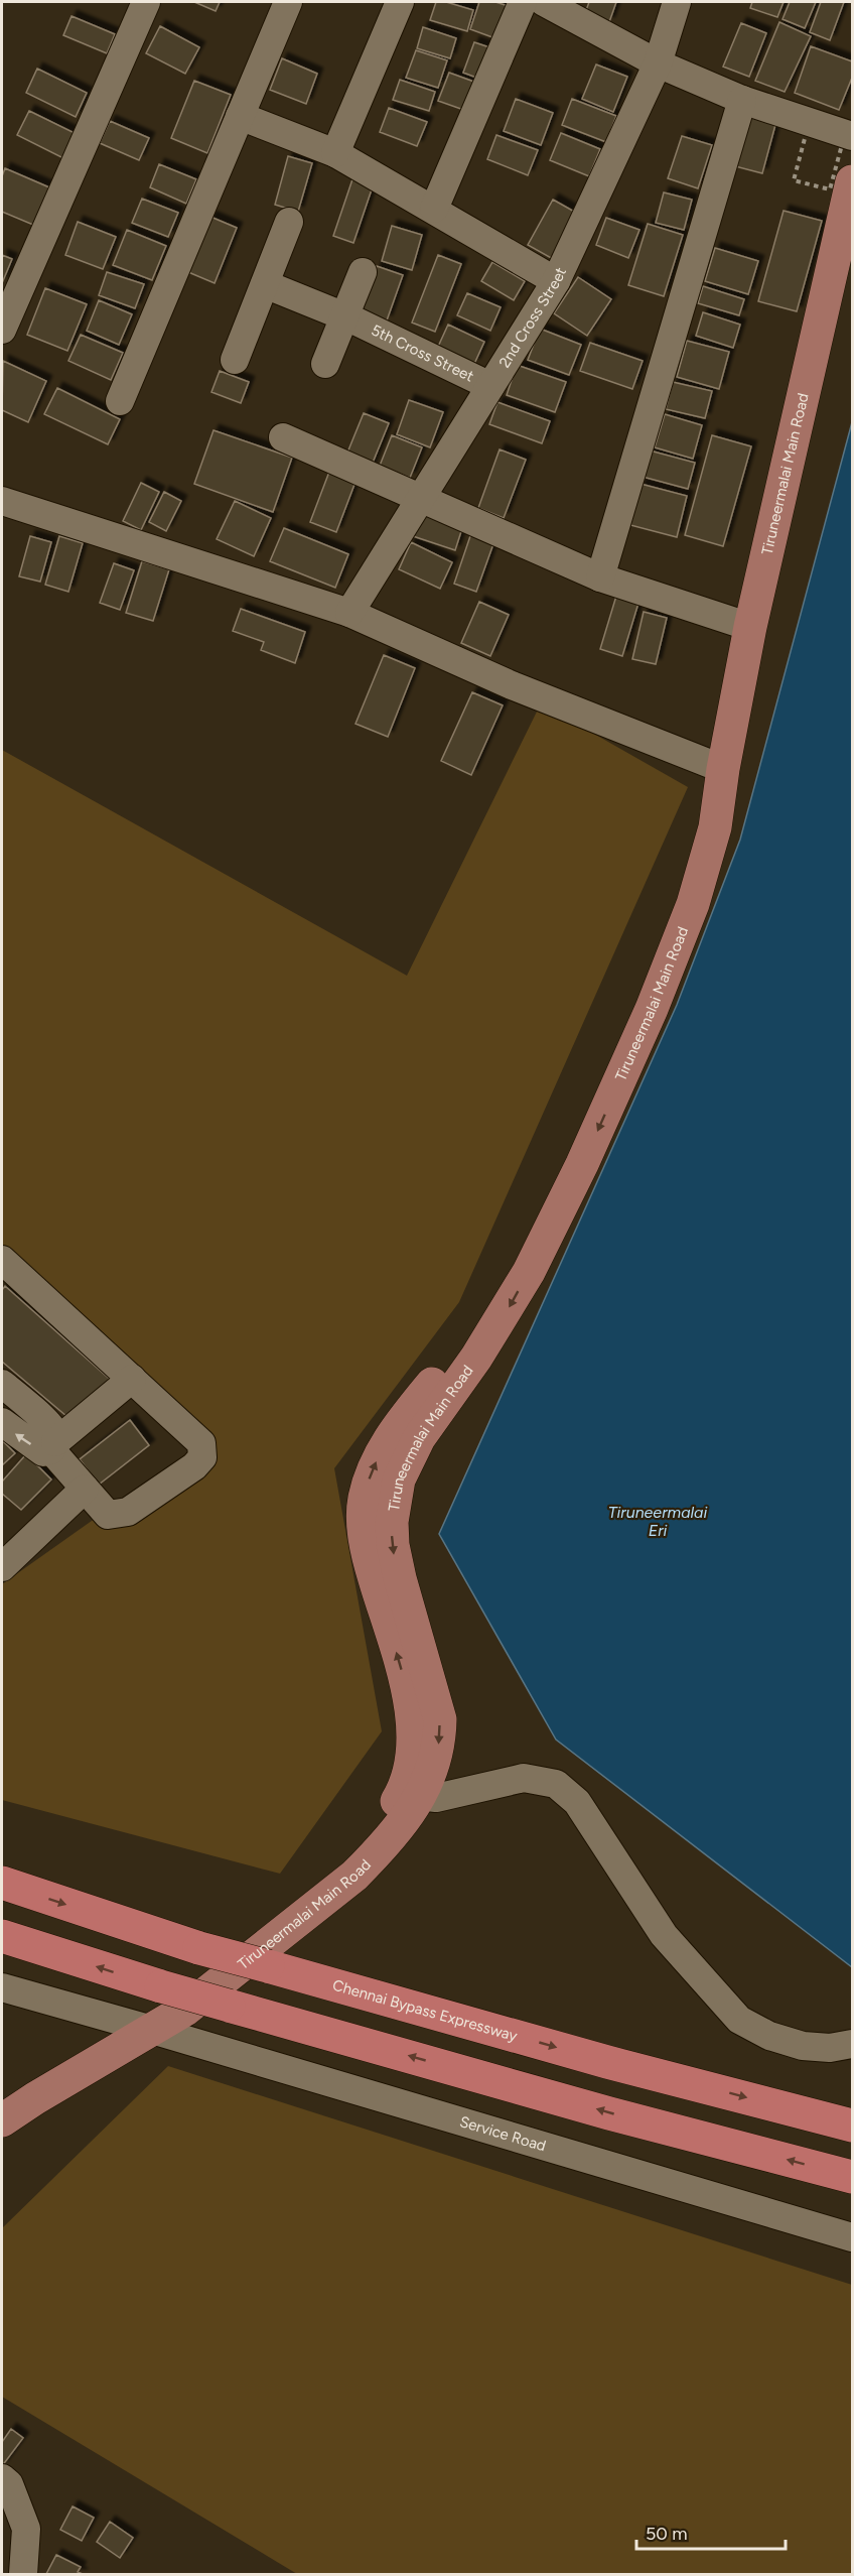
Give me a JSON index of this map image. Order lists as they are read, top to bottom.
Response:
{
  "streets": {
    "highway": ["Chennai Bypass Expressway"],
    "main road": ["Tiruneermalai Main Road"],
    "street": ["2nd Cross Street", "5th Cross Street", "Service Road"]
  },
  "crossings": [
    ["2nd Cross Street", "5th Cross Street"],
    ["Tiruneermalai Main Road", "Service Road"]
  ],
  "water": ["Tiruneermalai Eri"],
  "scale_bar": "50 m"
}
